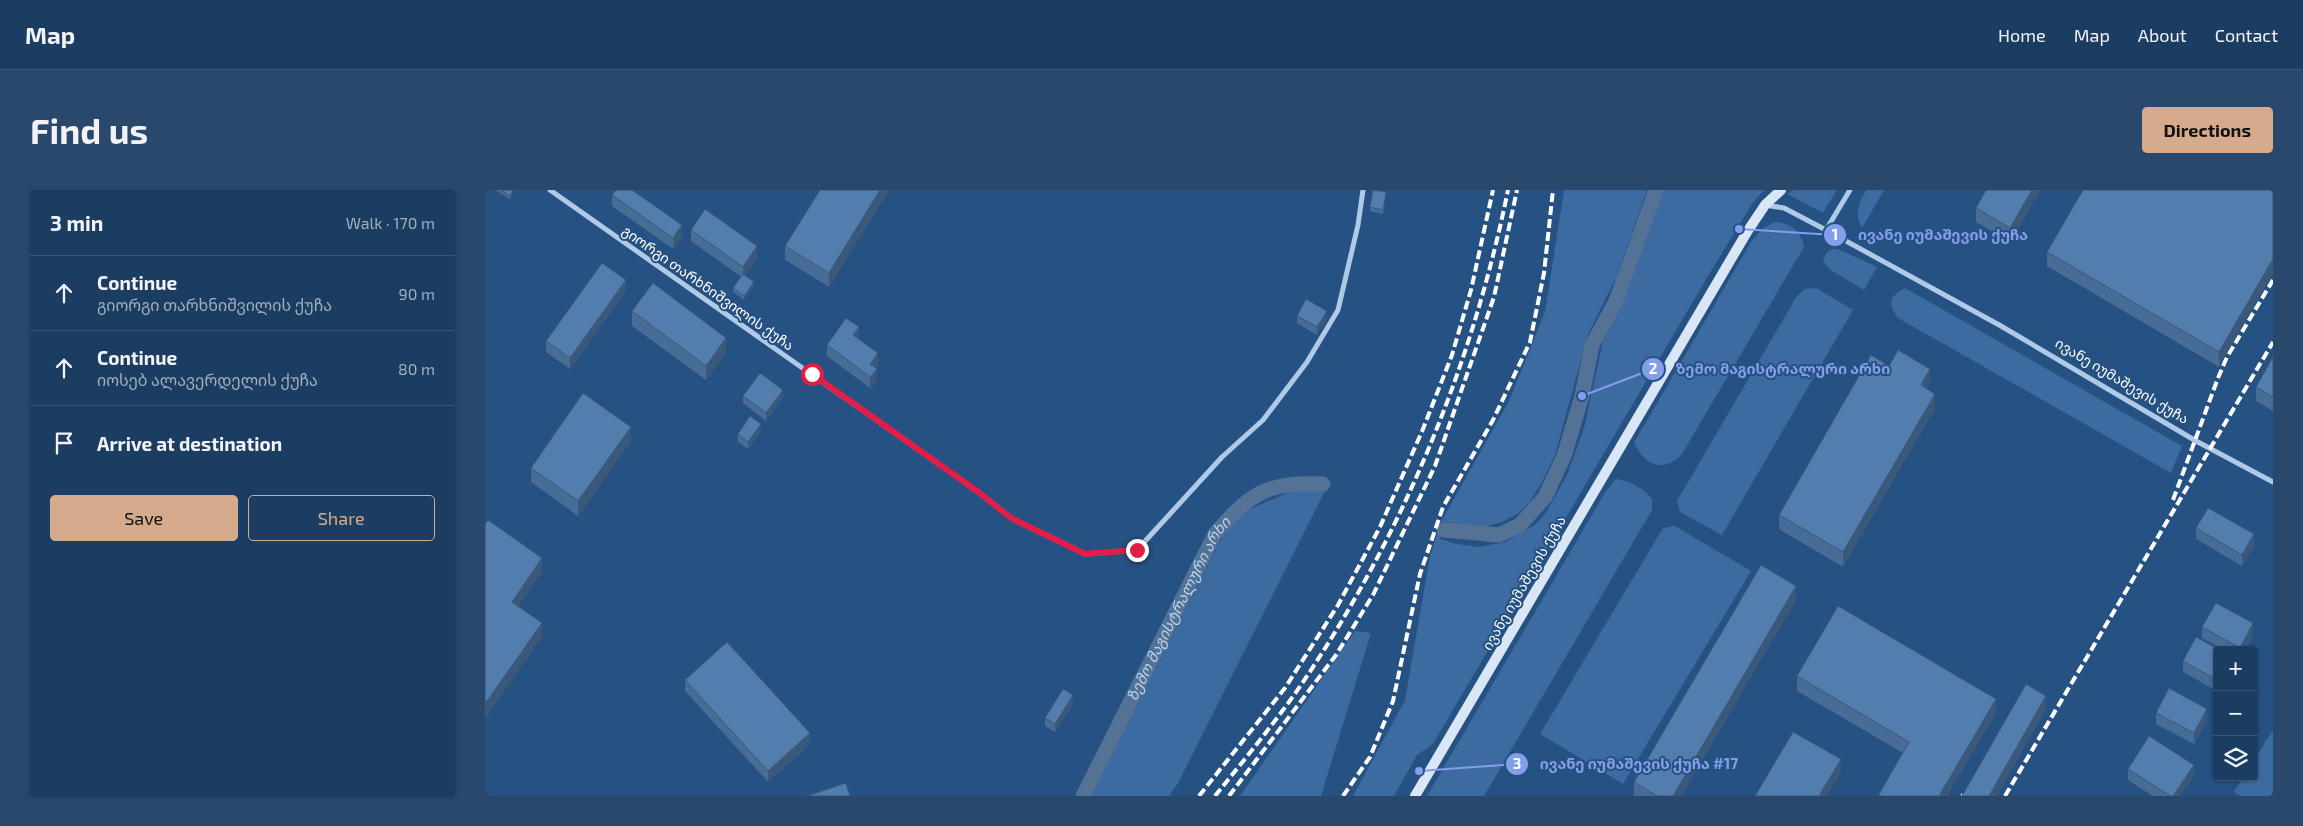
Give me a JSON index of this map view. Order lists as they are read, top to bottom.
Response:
{
  "streets": {
    "street": ["გიორგი თარხნიშვილის ქუჩა", "ივანე იუმაშევის ქუჩა"]
  },
  "water": ["ზემო მაგისტრალური არხი"],
  "places": ["ივანე იუმაშევის ქუჩა", "ზემო მაგისტრალური არხი", "ივანე იუმაშევის ქუჩა #17"],
  "page": {
    "header": "Map",
    "nav": [
      "Home",
      "Map",
      "About",
      "Contact"
    ],
    "buttons": [
      "Directions",
      ["Save", "Share"]
    ],
    "title": "Find us",
    "heading": ["3 min", "Walk · 170 m"],
    "list": [
      ["Continue", "გიორგი თარხნიშვილის ქუჩა", "90 m"],
      ["Continue", "იოსებ ალავერდელის ქუჩა", "80 m"],
      "Arrive at destination"
    ],
    "map_buttons": ["+", "−"]
  }
}
